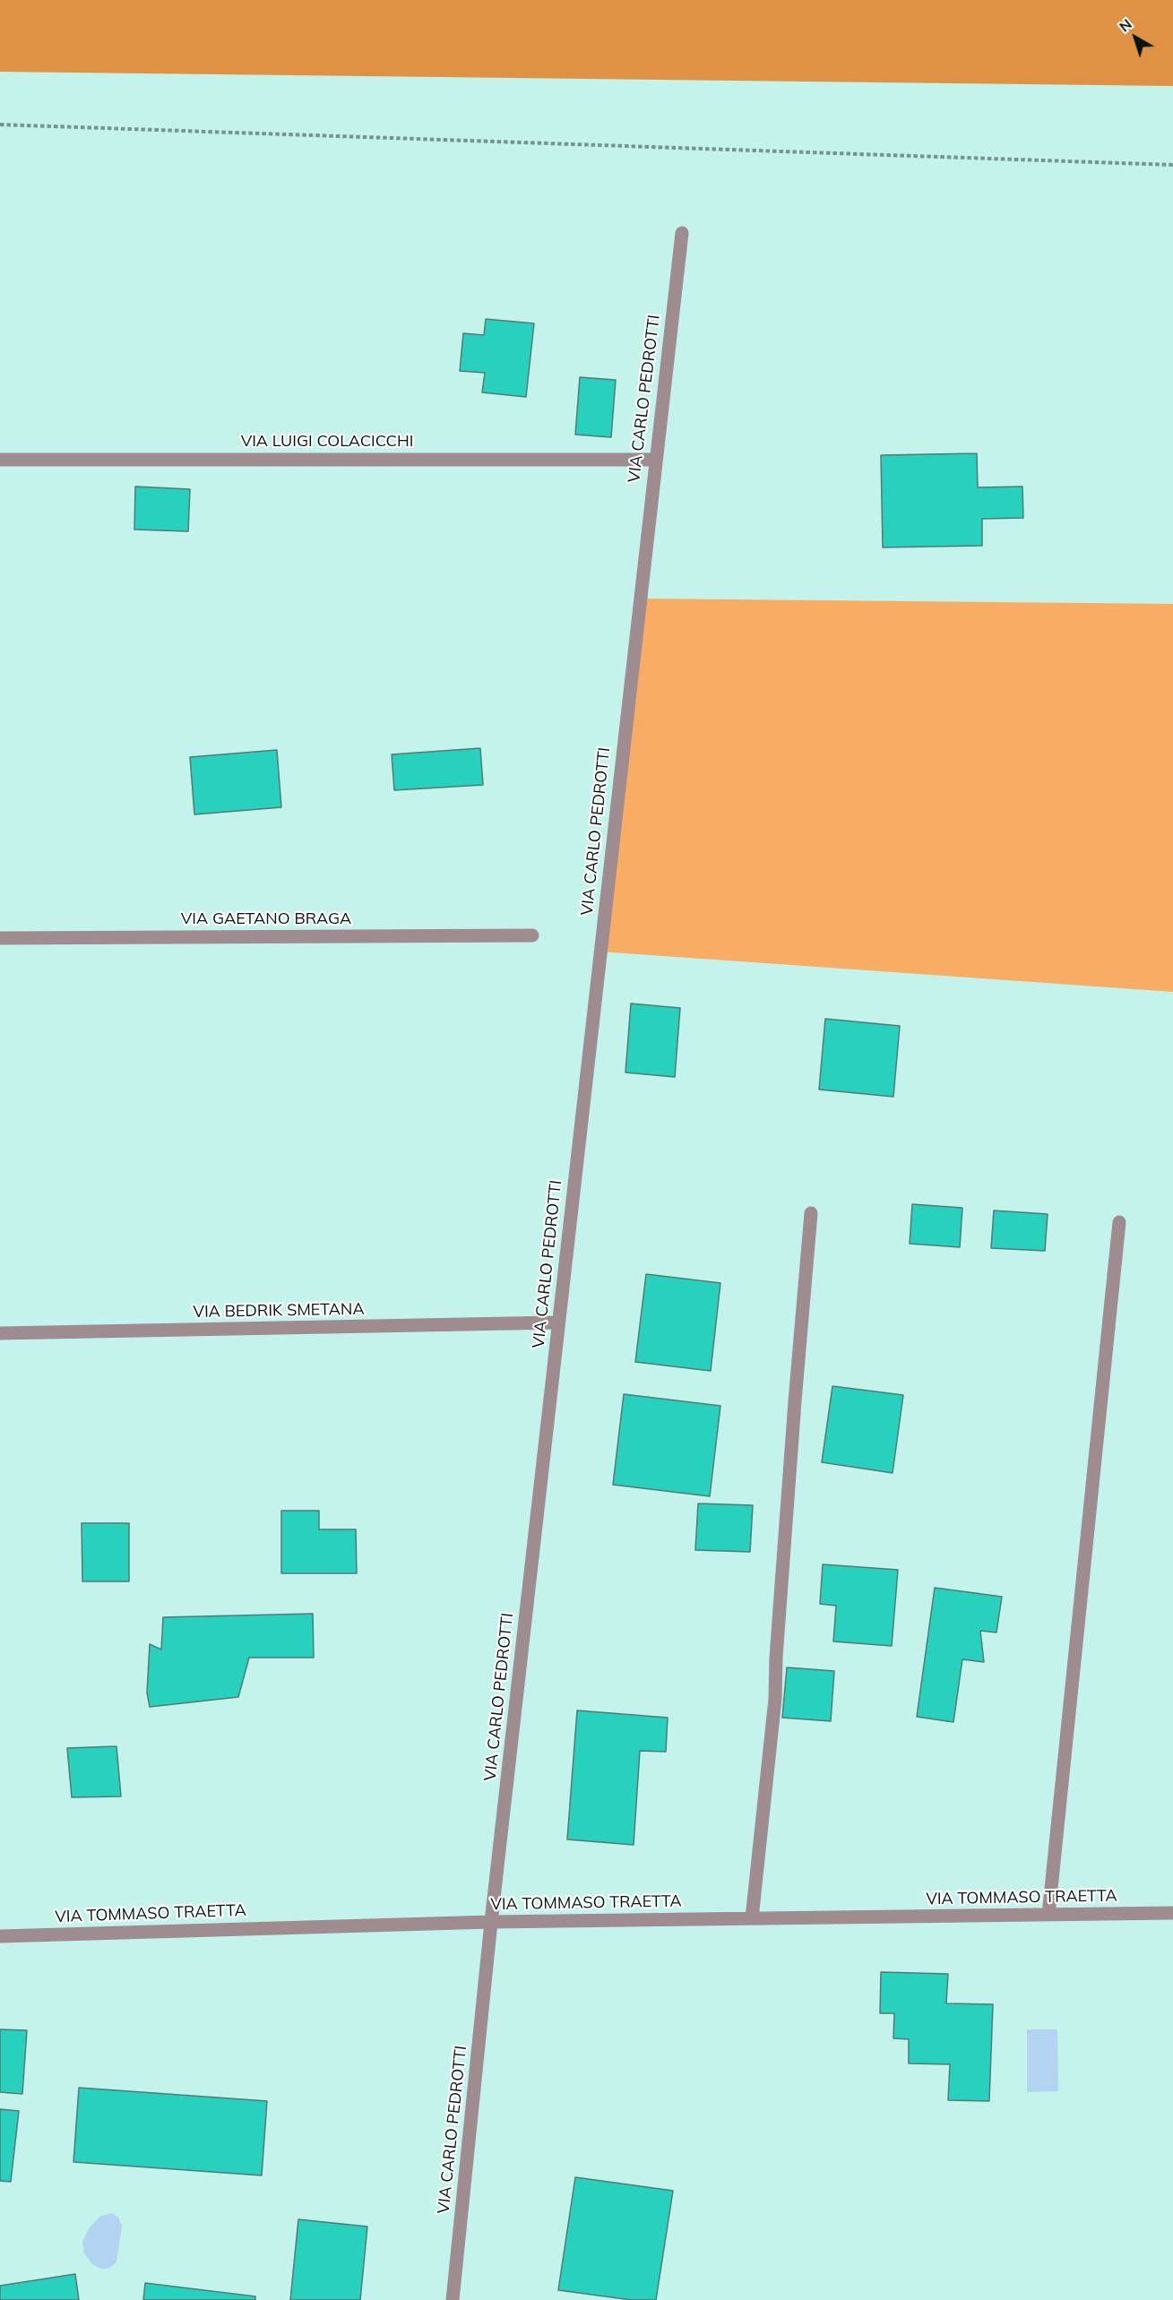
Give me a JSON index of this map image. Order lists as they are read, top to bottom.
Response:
{
  "streets": {
    "street": [
      "VIA CARLO PEDROTTI",
      "VIA LUIGI COLACICCHI",
      "VIA GAETANO BRAGA",
      "VIA BEDRIK SMETANA",
      "VIA TOMMASO TRAETTA"
    ]
  },
  "crossings": [
    ["VIA CARLO PEDROTTI", "VIA LUIGI COLACICCHI"],
    ["VIA CARLO PEDROTTI", "VIA BEDRIK SMETANA"],
    ["VIA CARLO PEDROTTI", "VIA TOMMASO TRAETTA"]
  ],
  "north": "top left"
}
